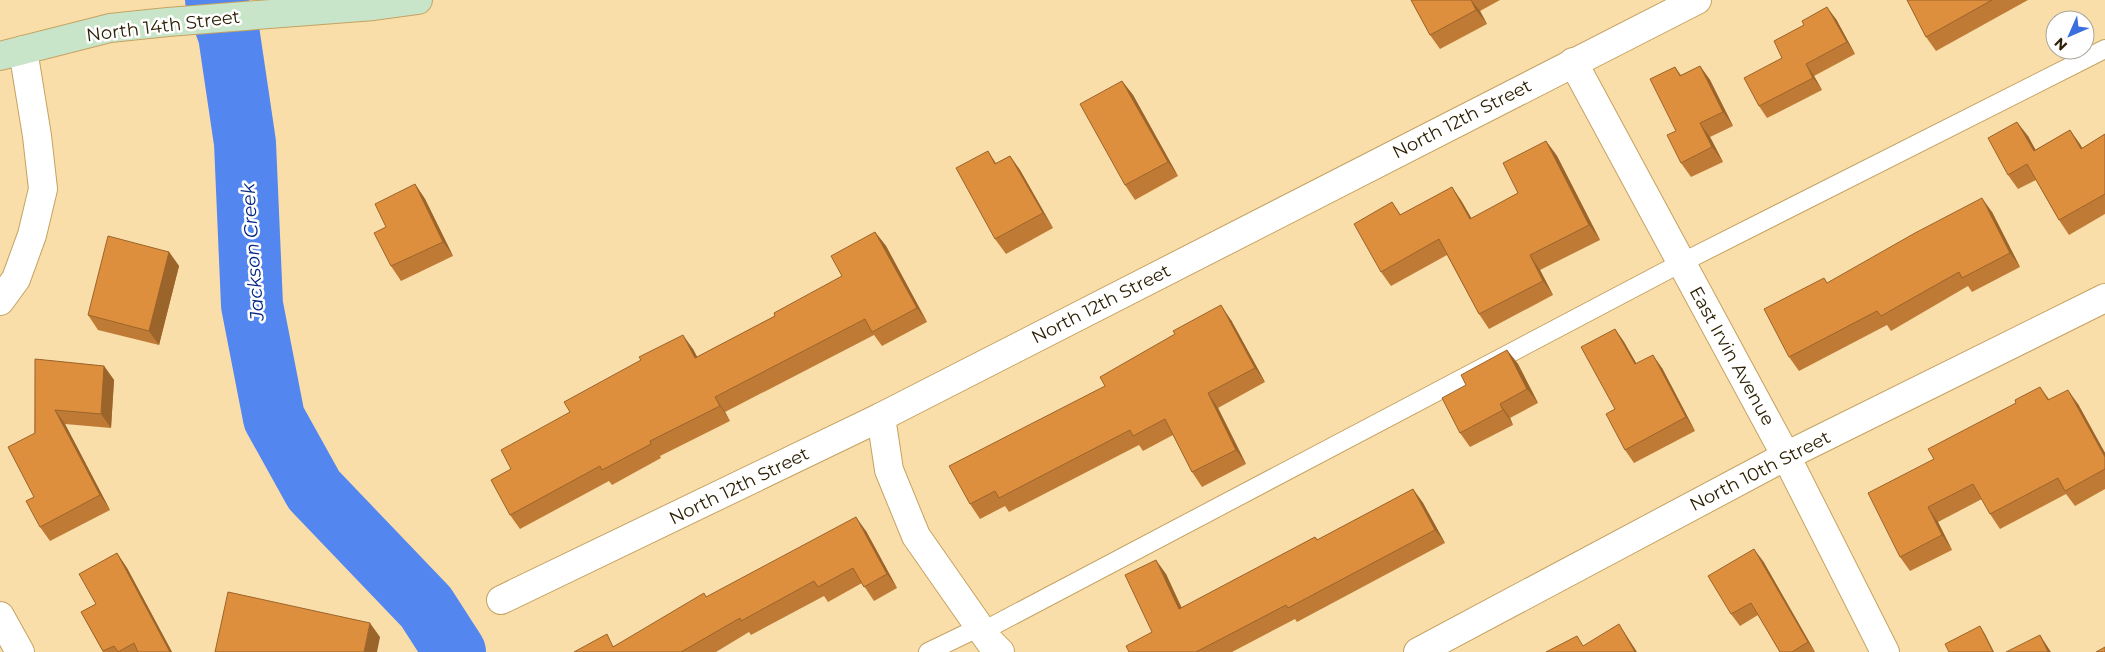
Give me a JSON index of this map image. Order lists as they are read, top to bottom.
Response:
{
  "streets": {
    "street": [
      "North 14th Street",
      "North 12th Street",
      "East Irvin Avenue",
      "North 10th Street"
    ]
  },
  "crossings": [
    ["North 12th Street", "East Irvin Avenue"],
    ["East Irvin Avenue", "North 10th Street"]
  ],
  "water": ["Jackson Creek"],
  "north": "bottom left"
}
